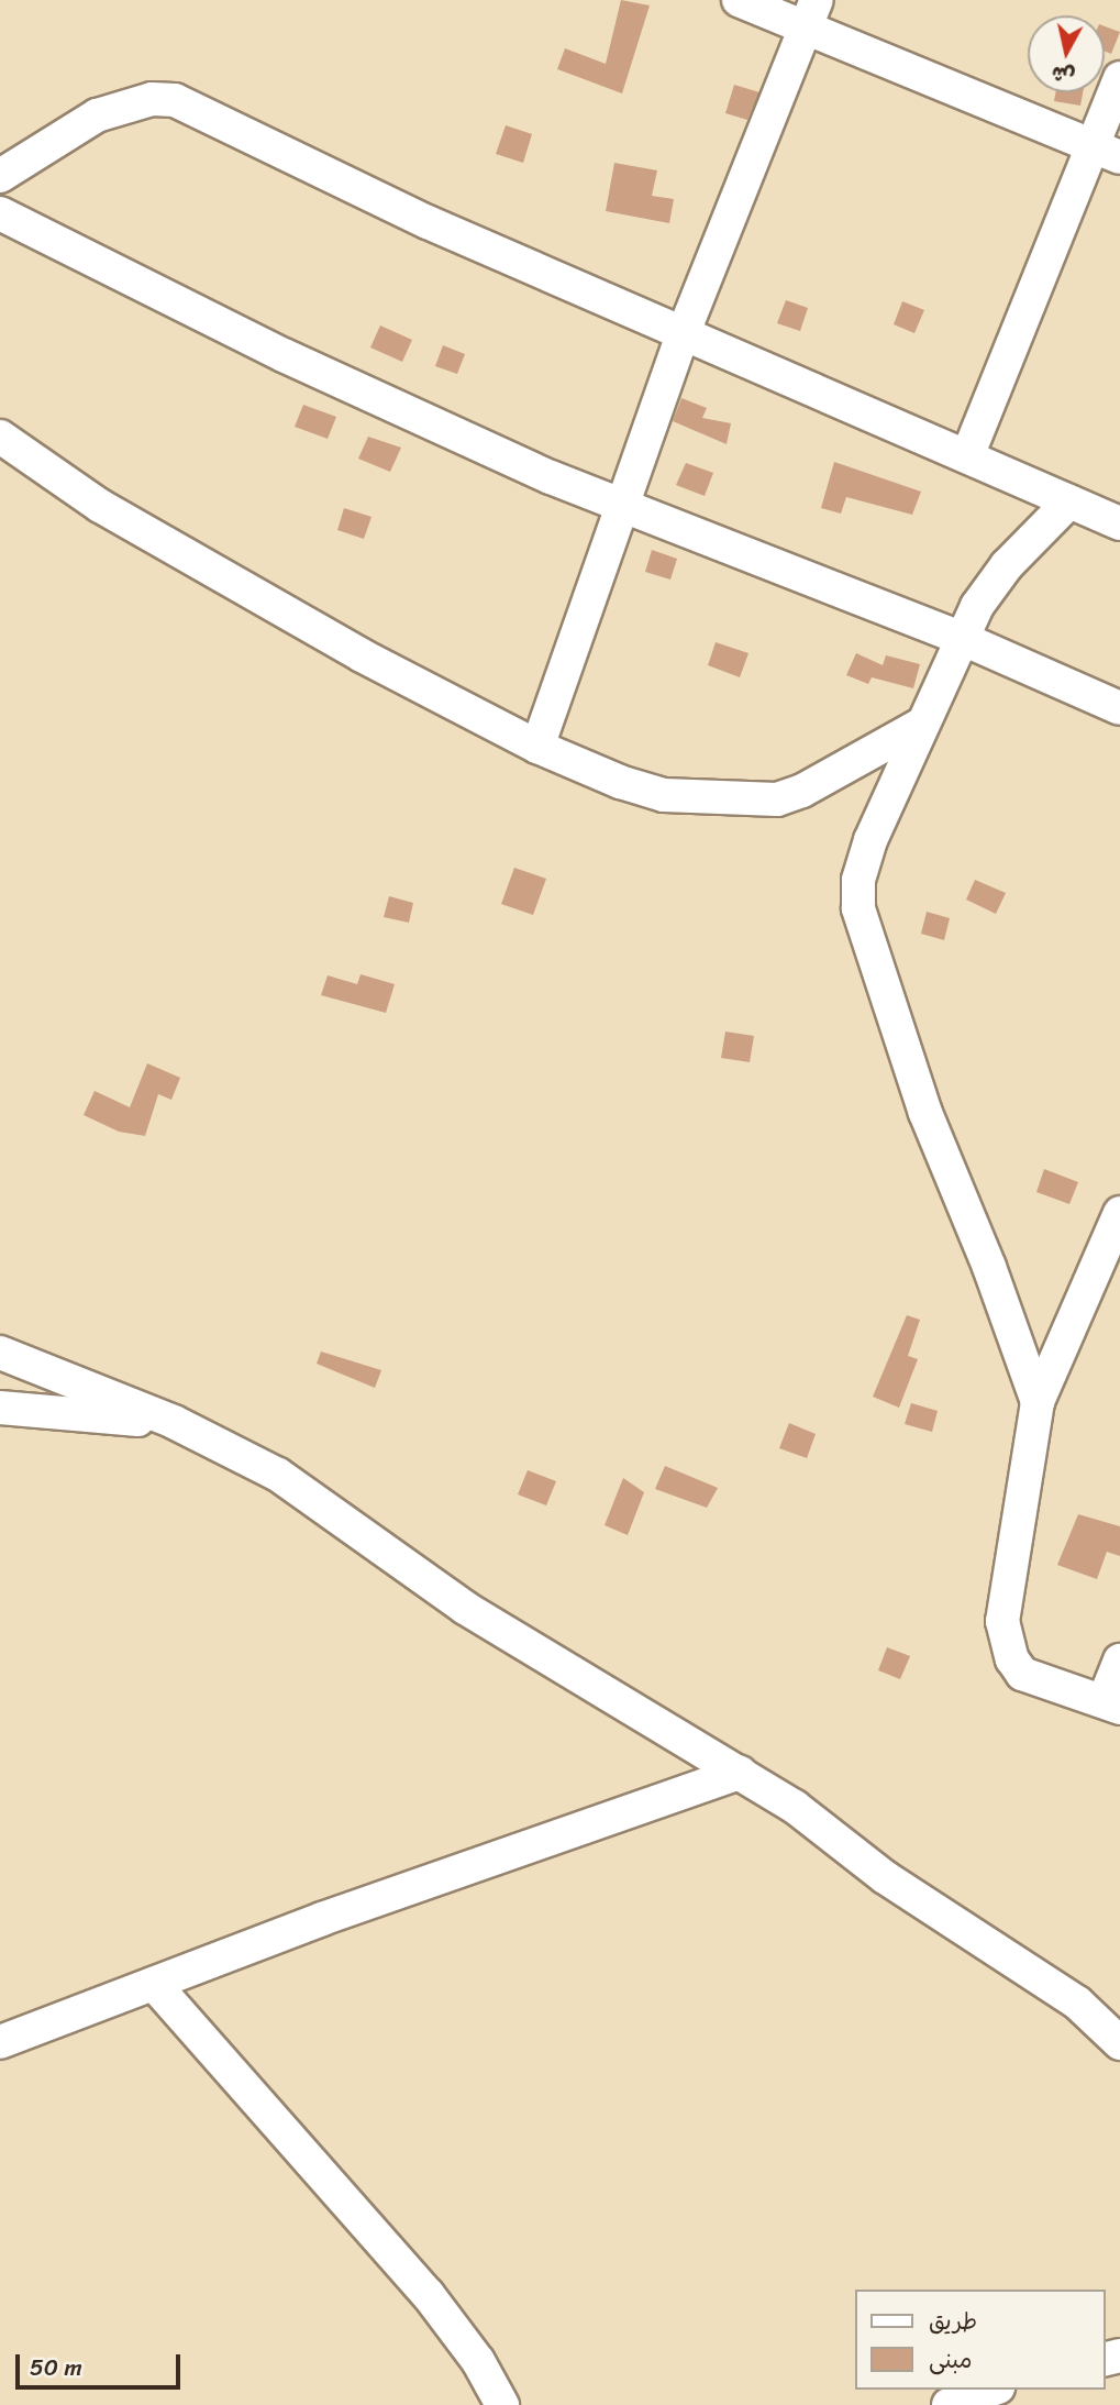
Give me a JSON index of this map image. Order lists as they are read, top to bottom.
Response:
{
  "legend": ["طريق", "مبنى"],
  "scale_bar": "50 m",
  "north": "bottom"
}
